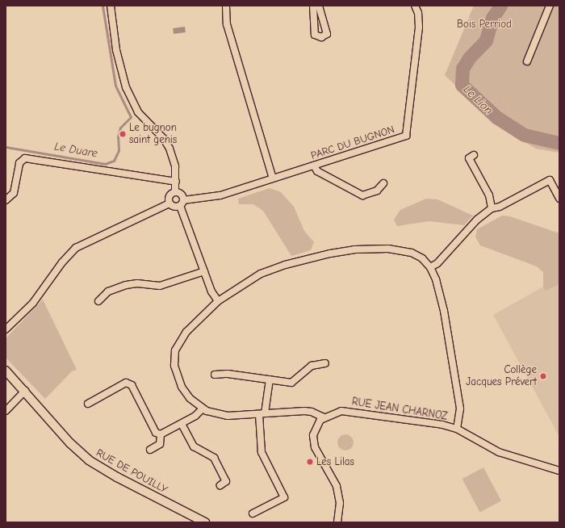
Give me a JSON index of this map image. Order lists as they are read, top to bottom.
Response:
{
  "streets": {
    "street": ["PARC DU BUGNON", "RUE JEAN CHARNOZ", "RUE DE POUILLY"]
  },
  "water": ["Le Lion", "Le Duare"],
  "parks": ["Bois Perriod"],
  "places": ["Le bugnon saint genis", "Collège Jacques Prévert", "Les Lilas"]
}
